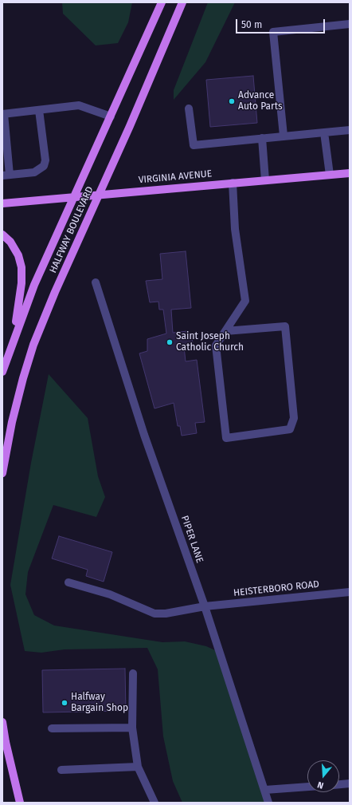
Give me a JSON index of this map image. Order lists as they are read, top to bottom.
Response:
{
  "streets": {
    "main road": ["VIRGINIA AVENUE", "HALFWAY BOULEVARD"],
    "street": ["PIPER LANE", "HEISTERBORO ROAD"]
  },
  "crossings": [
    ["VIRGINIA AVENUE", "HALFWAY BOULEVARD"],
    ["PIPER LANE", "HEISTERBORO ROAD"]
  ],
  "places": ["Advance Auto Parts", "Saint Joseph Catholic Church", "Halfway Bargain Shop"],
  "scale_bar": "50 m",
  "north": "bottom"
}
